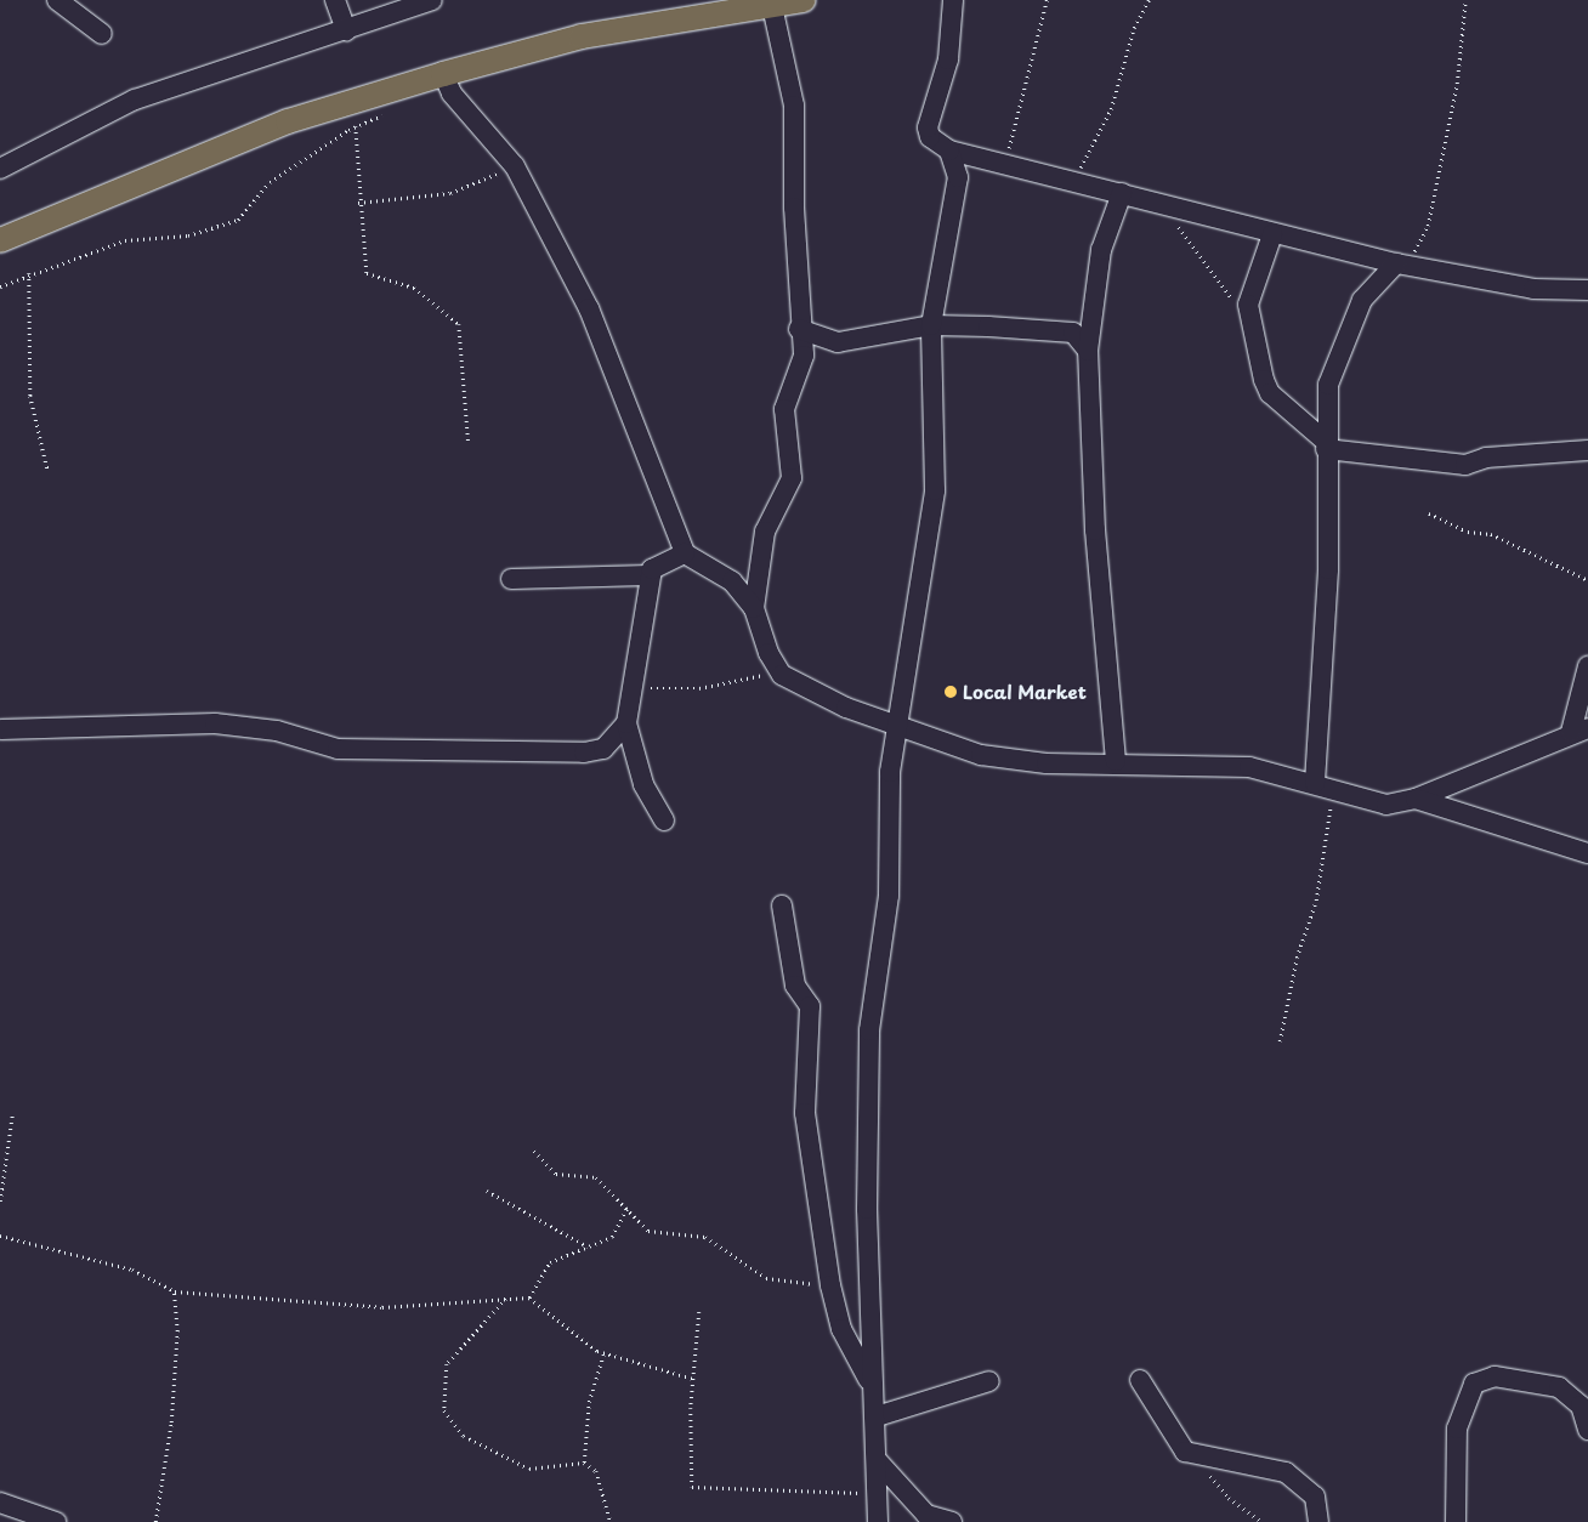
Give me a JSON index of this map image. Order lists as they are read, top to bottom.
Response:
{
  "places": ["Local Market"]
}
